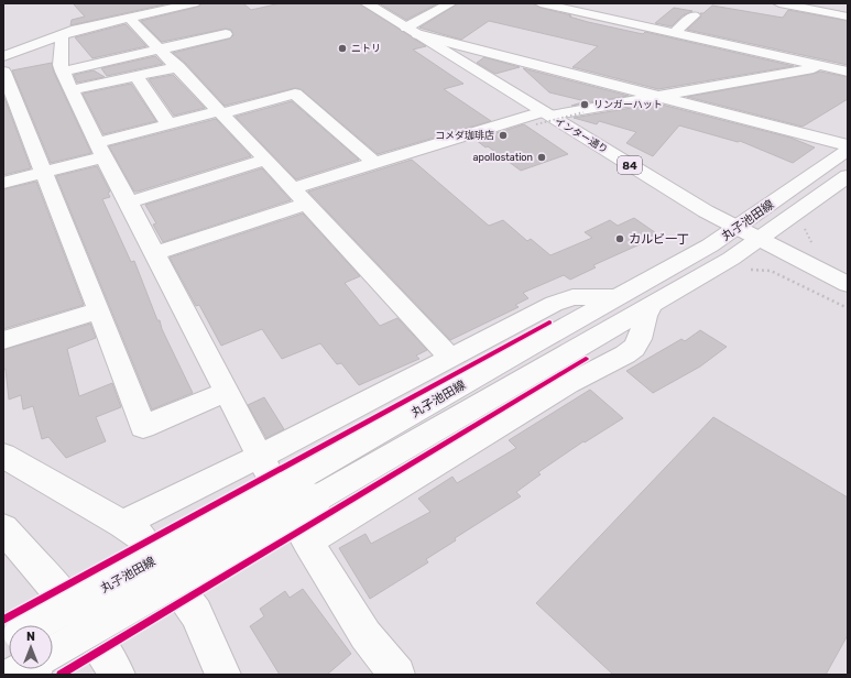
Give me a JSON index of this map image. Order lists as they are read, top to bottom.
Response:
{
  "streets": {
    "street": ["インター通り", "84", "丸子池田線"]
  },
  "crossings": [
    ["インター通り", "丸子池田線"]
  ],
  "places": [
    "ニトリ",
    "リンガーハット",
    "コメダ珈琲店",
    "apollostation",
    "カルビ一丁"
  ],
  "north": "top"
}
